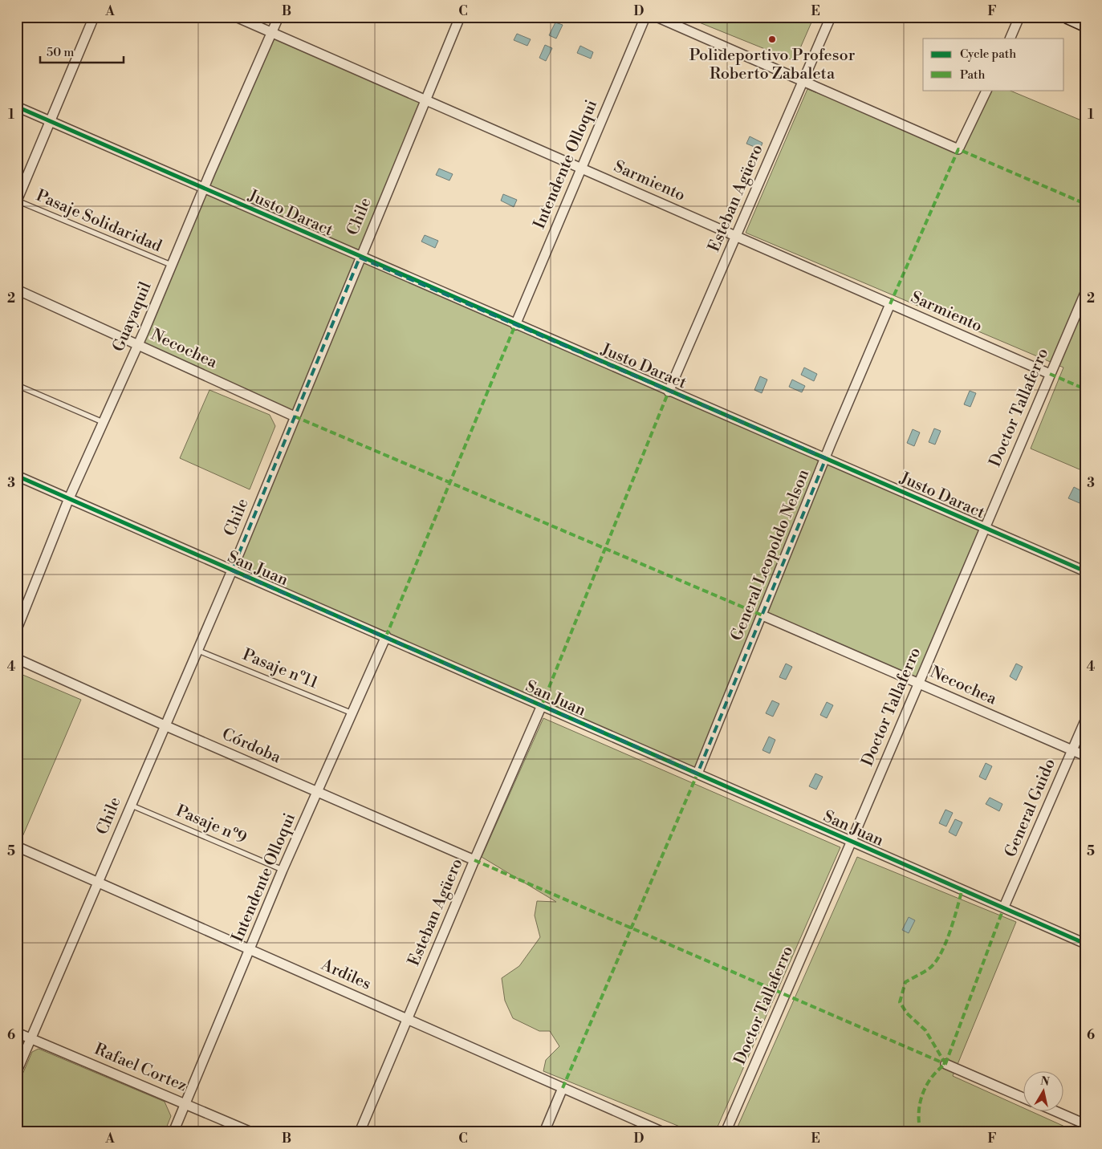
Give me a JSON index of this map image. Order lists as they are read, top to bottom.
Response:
{
  "streets": {
    "street": [
      "Intendente Olloqui",
      "Sarmiento",
      "Esteban Agüero",
      "Justo Daract",
      "Chile",
      "Guayaquil",
      "Necochea",
      "Doctor Tallaferro",
      "General Leopoldo Nelson",
      "San Juan",
      "Córdoba",
      "General Guido",
      "Ardiles",
      "Rafael Cortez"
    ],
    "lane": ["Pasaje Solidaridad", "Pasaje nº11", "Pasaje nº9"]
  },
  "crossings": [
    ["Intendente Olloqui", "Sarmiento"],
    ["Intendente Olloqui", "Justo Daract"],
    ["Intendente Olloqui", "San Juan"],
    ["Intendente Olloqui", "Pasaje nº11"],
    ["Intendente Olloqui", "Córdoba"],
    ["Intendente Olloqui", "Pasaje nº9"],
    ["Intendente Olloqui", "Ardiles"],
    ["Intendente Olloqui", "Rafael Cortez"],
    ["Sarmiento", "Esteban Agüero"],
    ["Sarmiento", "Chile"],
    ["Sarmiento", "Guayaquil"],
    ["Sarmiento", "Doctor Tallaferro"],
    ["Sarmiento", "General Leopoldo Nelson"],
    ["Esteban Agüero", "Justo Daract"],
    ["Esteban Agüero", "San Juan"],
    ["Esteban Agüero", "Córdoba"],
    ["Esteban Agüero", "Ardiles"],
    ["Justo Daract", "Chile"],
    ["Justo Daract", "Guayaquil"],
    ["Justo Daract", "Doctor Tallaferro"],
    ["Justo Daract", "General Leopoldo Nelson"],
    ["Chile", "Necochea"],
    ["Chile", "San Juan"],
    ["Chile", "Pasaje nº11"],
    ["Chile", "Córdoba"],
    ["Chile", "Pasaje nº9"],
    ["Chile", "Ardiles"],
    ["Chile", "Rafael Cortez"],
    ["Pasaje Solidaridad", "Guayaquil"],
    ["Guayaquil", "Necochea"],
    ["Guayaquil", "San Juan"],
    ["Necochea", "Doctor Tallaferro"],
    ["Necochea", "General Leopoldo Nelson"],
    ["Necochea", "General Guido"],
    ["Doctor Tallaferro", "San Juan"],
    ["General Leopoldo Nelson", "San Juan"],
    ["San Juan", "General Guido"]
  ],
  "places": ["Polideportivo Profesor Roberto Zabaleta"],
  "legend": ["Cycle path", "Path"],
  "scale_bar": "50 m",
  "north": "top",
  "grid": {
    "columns": [
      "A",
      "B",
      "C",
      "D",
      "E",
      "F"
    ],
    "rows": [
      "1",
      "2",
      "3",
      "4",
      "5",
      "6"
    ]
  }
}
